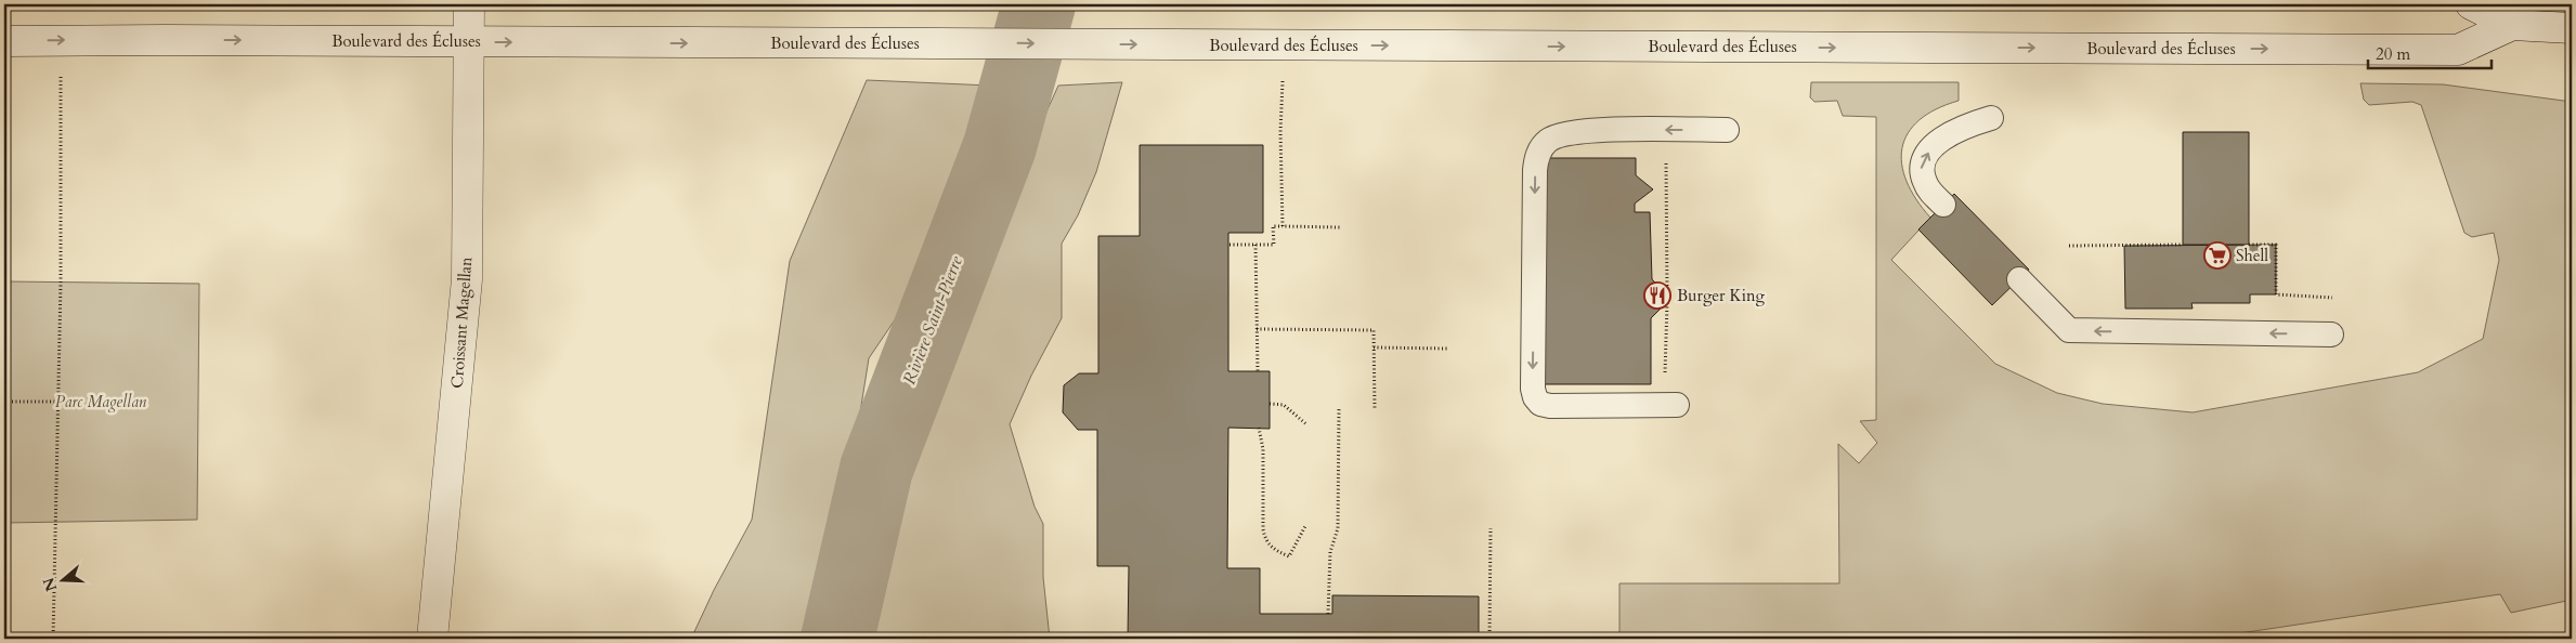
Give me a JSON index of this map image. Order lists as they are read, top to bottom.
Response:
{
  "streets": {
    "street": ["Boulevard des Écluses", "Croissant Magellan"]
  },
  "crossings": [
    ["Boulevard des Écluses", "Croissant Magellan"]
  ],
  "one_way": ["Boulevard des Écluses"],
  "water": ["Rivière Saint-Pierre"],
  "parks": ["Parc Magellan"],
  "places": {
    "supermarket": ["Shell"],
    "restaurant": ["Burger King"]
  },
  "scale_bar": "20 m",
  "north": "left"
}
